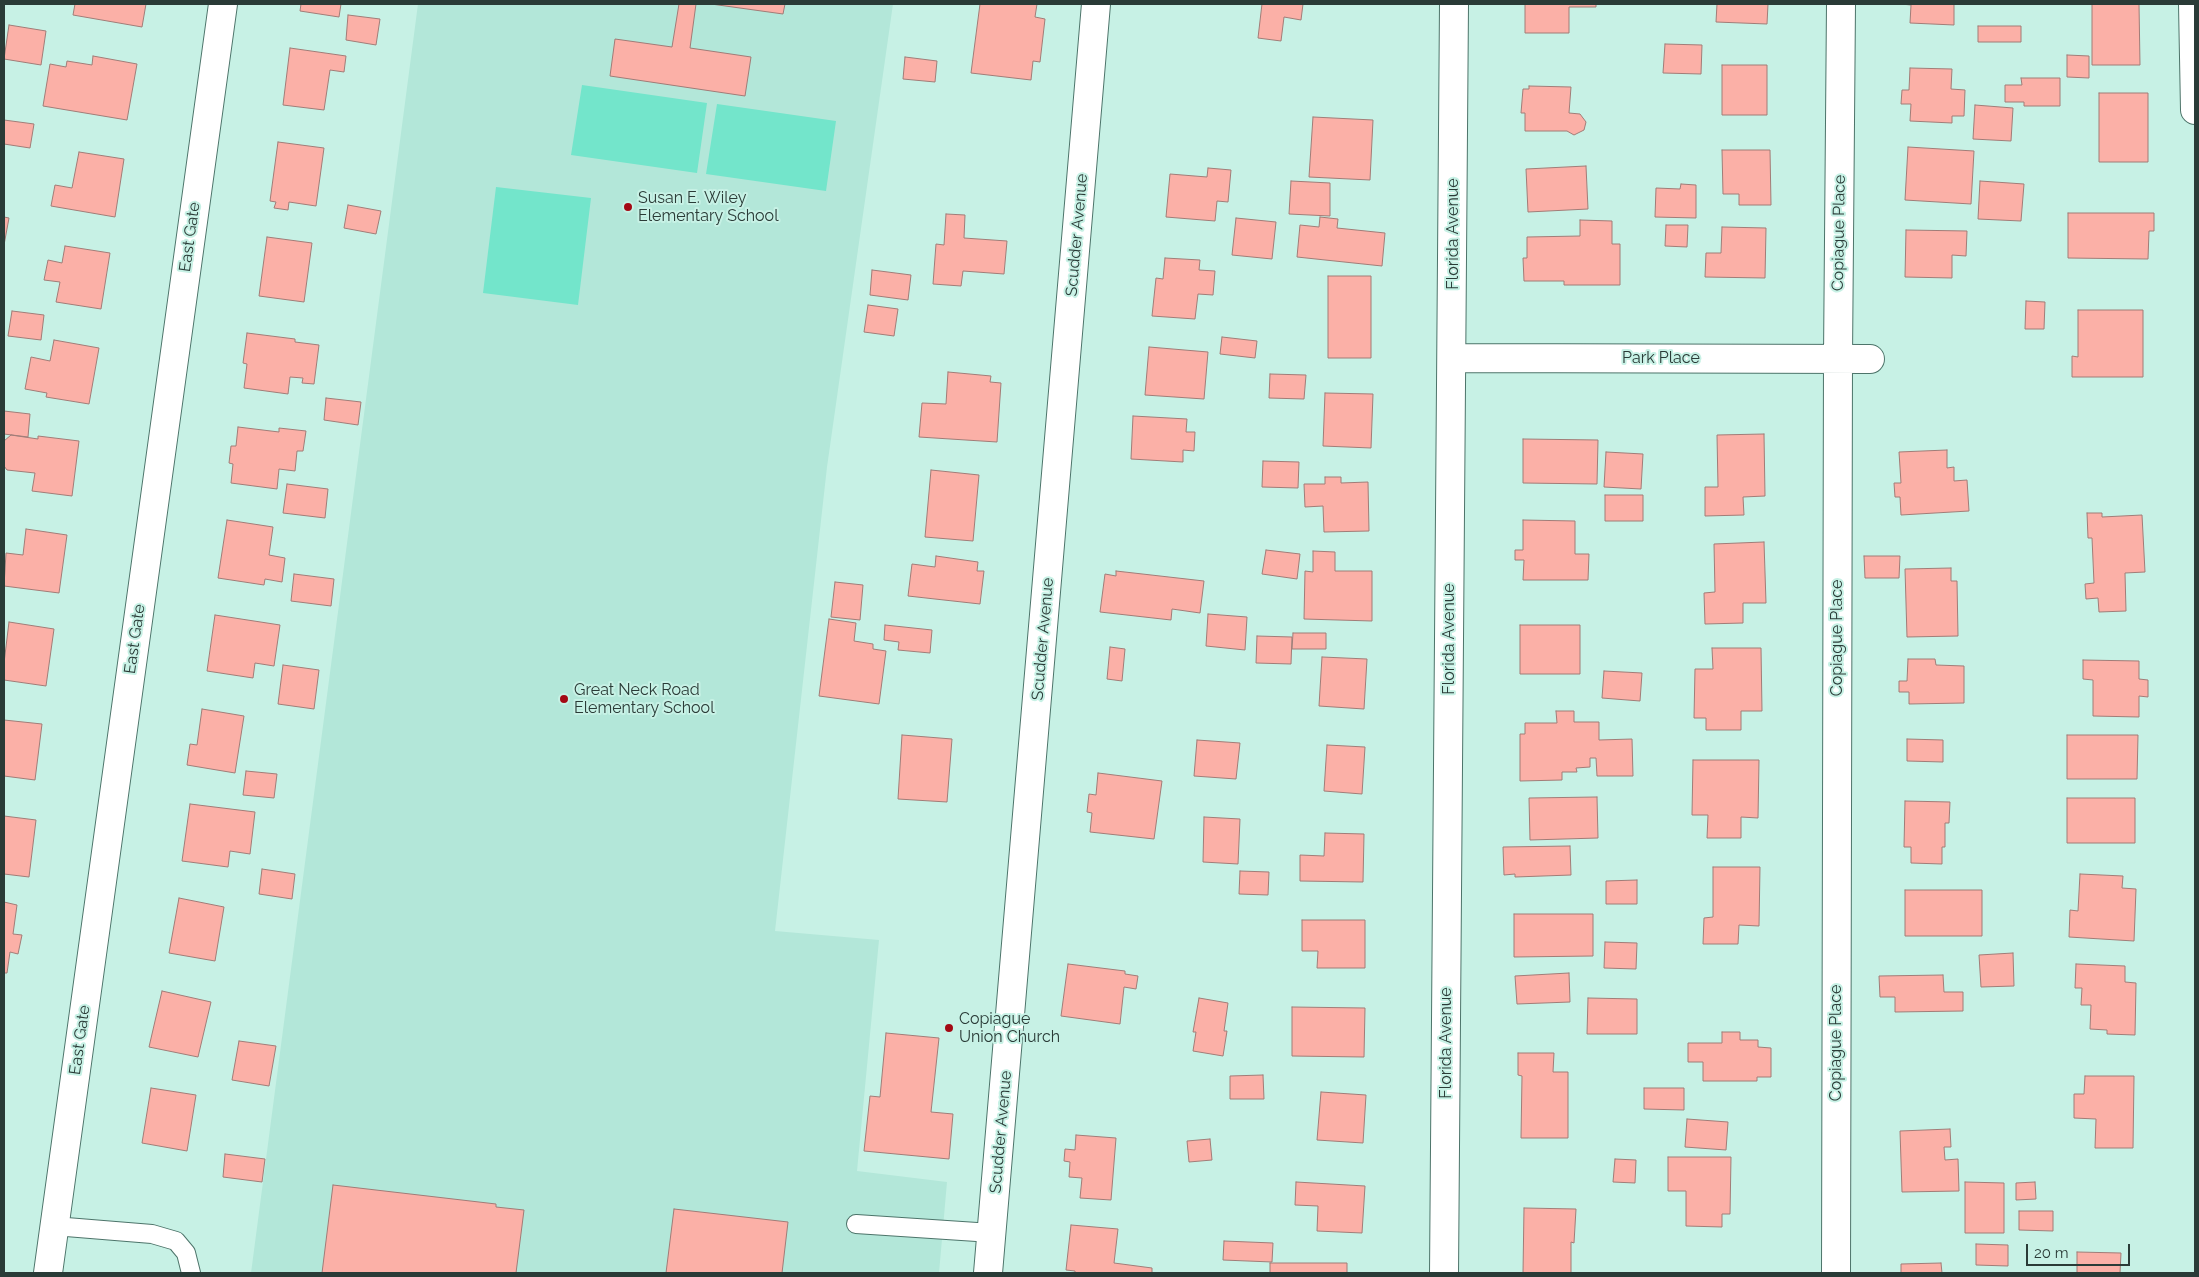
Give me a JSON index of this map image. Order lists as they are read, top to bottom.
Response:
{
  "streets": {
    "street": [
      "Copiague Place",
      "Florida Avenue",
      "Scudder Avenue",
      "East Gate",
      "Park Place"
    ]
  },
  "crossings": [
    ["Copiague Place", "Park Place"],
    ["Florida Avenue", "Park Place"]
  ],
  "places": ["Susan E. Wiley Elementary School", "Great Neck Road Elementary School", "Copiague Union Church"],
  "scale_bar": "20 m"
}
